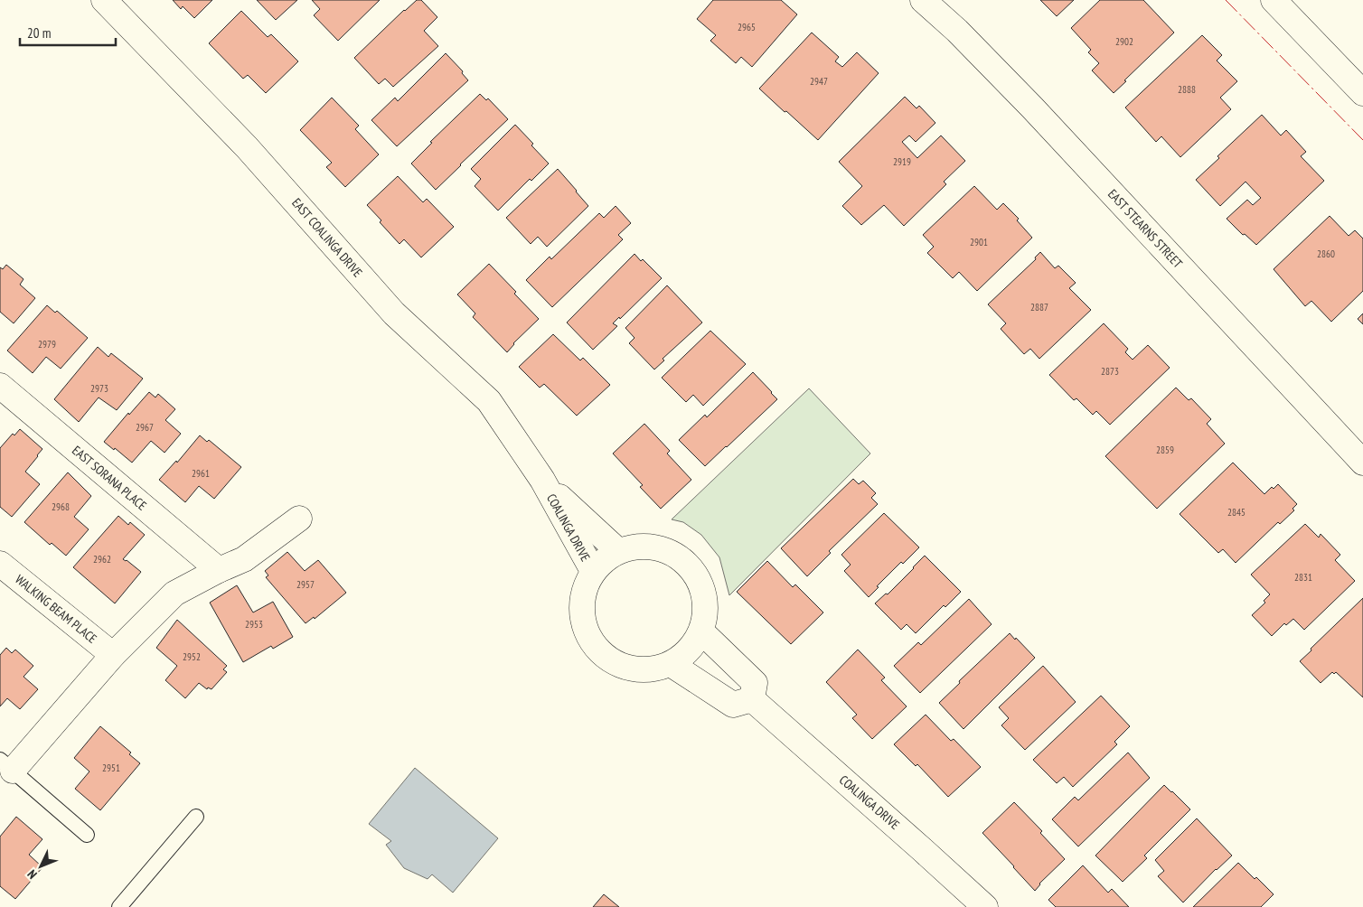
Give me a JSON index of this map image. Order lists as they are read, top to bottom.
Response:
{
  "streets": {
    "street": [
      "EAST STEARNS STREET",
      "EAST COALINGA DRIVE",
      "EAST SORANA PLACE",
      "COALINGA DRIVE",
      "WALKING BEAM PLACE"
    ]
  },
  "crossings": [
    ["EAST COALINGA DRIVE", "COALINGA DRIVE"]
  ],
  "house_numbers": [
    "2965",
    "2902",
    "2947",
    "2888",
    "2919",
    "2901",
    "2860",
    "2887",
    "2979",
    "2873",
    "2973",
    "2967",
    "2859",
    "2961",
    "2968",
    "2845",
    "2962",
    "2831",
    "2957",
    "2953",
    "2952",
    "2951"
  ],
  "scale_bar": "20 m",
  "north": "bottom left"
}
